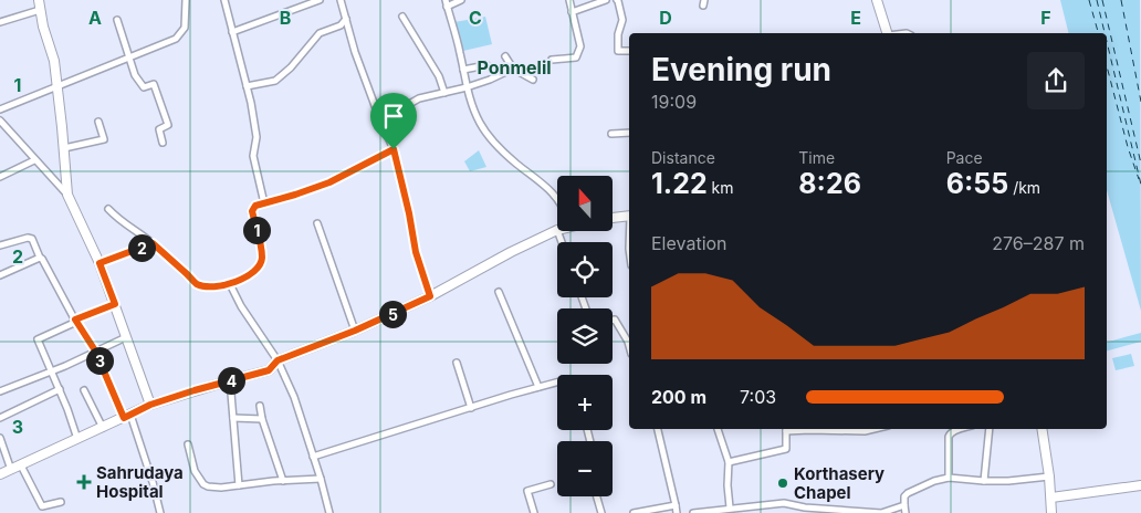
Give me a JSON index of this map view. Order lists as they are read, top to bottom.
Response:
{
  "districts": ["Ponmelil"],
  "places": {
    "health": ["Sahrudaya Hospital"],
    "other": ["Korthasery Chapel"]
  },
  "north": "top",
  "page": {
    "heading": ["Evening run", "19:09"],
    "stats": [
      ["Distance", "1.22 km"],
      ["Time", "8:26"],
      ["Pace", "6:55 /km"]
    ],
    "map_buttons": ["+", "−"],
    "pins": [
      "1",
      "2",
      "5",
      "3",
      "4"
    ],
    "chart": ["Elevation", "276–287 m"],
    "list": [
      {
        "name": "200 m",
        "note": "7:03"
      }
    ]
  },
  "grid": {
    "columns": [
      "A",
      "B",
      "C",
      "D",
      "E",
      "F"
    ],
    "rows": ["1", "2", "3"]
  }
}
